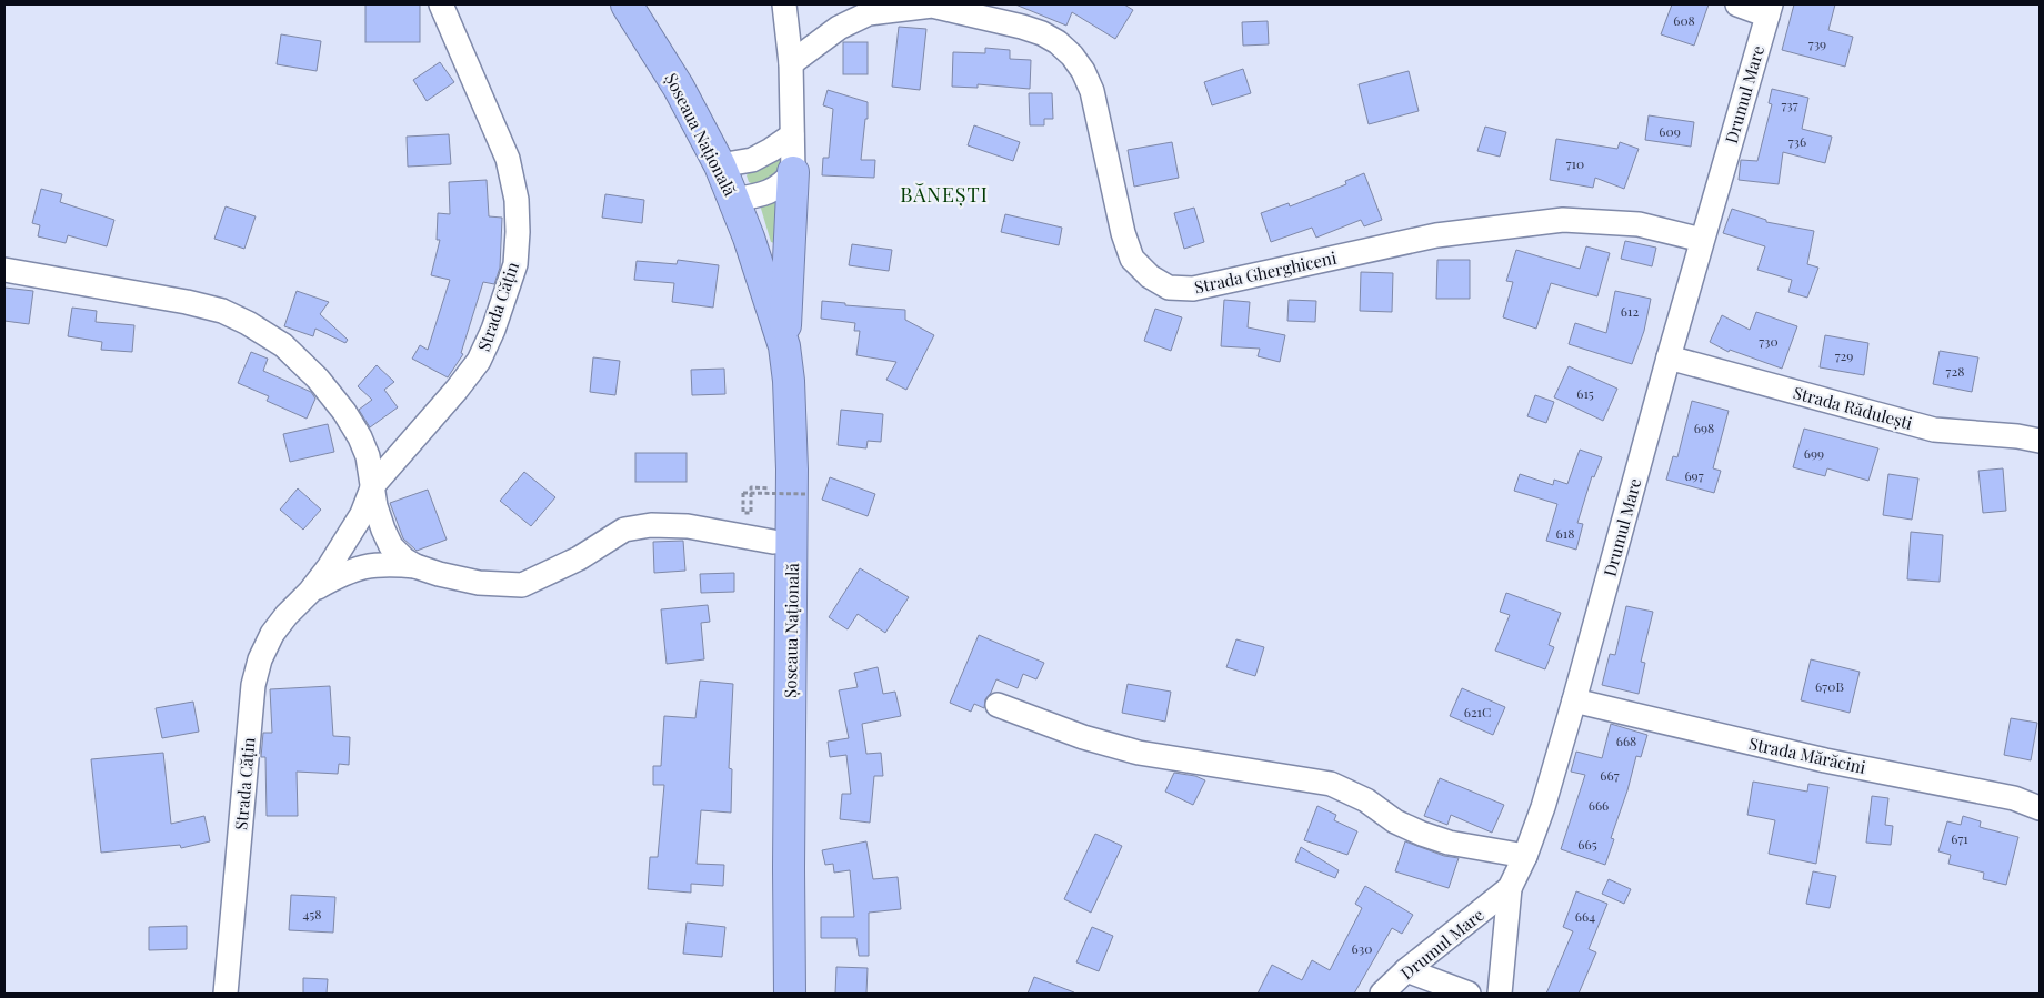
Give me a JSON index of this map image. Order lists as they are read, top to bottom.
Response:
{
  "streets": {
    "highway": ["Șoseaua Națională"],
    "street": [
      "Drumul Mare",
      "Strada Gherghiceni",
      "Strada Cățin",
      "Strada Rădulești",
      "Strada Mărăcini"
    ]
  },
  "crossings": [
    ["Drumul Mare", "Strada Gherghiceni"],
    ["Drumul Mare", "Strada Rădulești"],
    ["Drumul Mare", "Strada Mărăcini"],
    ["Șoseaua Națională", "Strada Cățin"]
  ],
  "districts": ["BĂNEȘTI"],
  "house_numbers": [
    "608",
    "739",
    "737",
    "609",
    "736",
    "710",
    "612",
    "730",
    "729",
    "728",
    "615",
    "698",
    "699",
    "697",
    "618",
    "670B",
    "621C",
    "668",
    "667",
    "666",
    "671",
    "665",
    "458",
    "664",
    "630"
  ]
}
